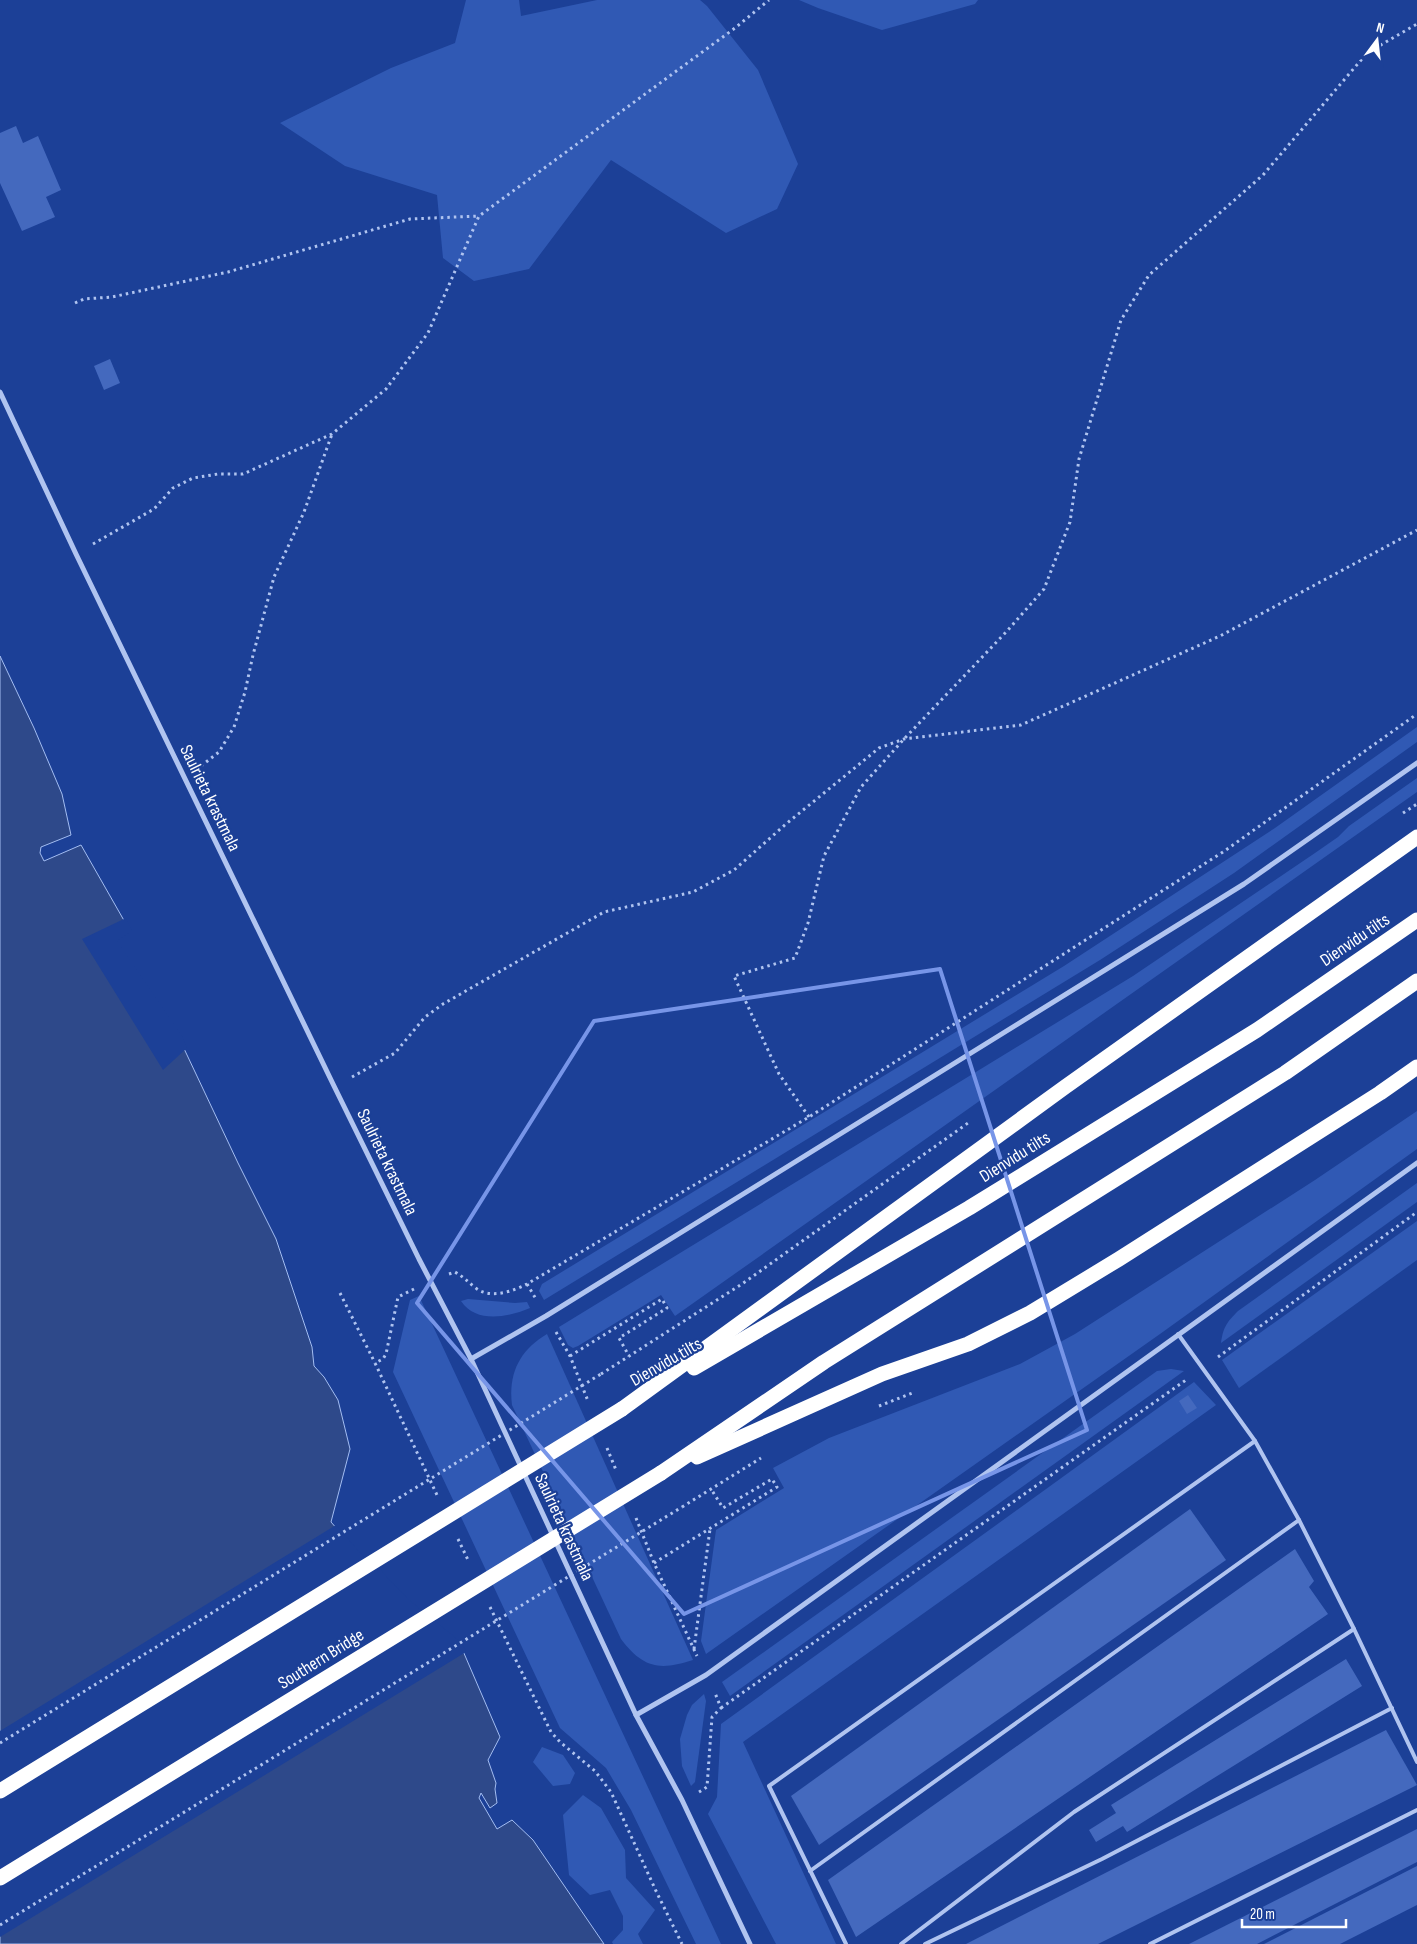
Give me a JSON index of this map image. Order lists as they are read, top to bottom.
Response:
{
  "streets": {
    "highway": ["Dienvidu tilts", "Southern Bridge"],
    "street": ["Saulrieta krastmala"]
  },
  "scale_bar": "20 m",
  "north": "top"
}
